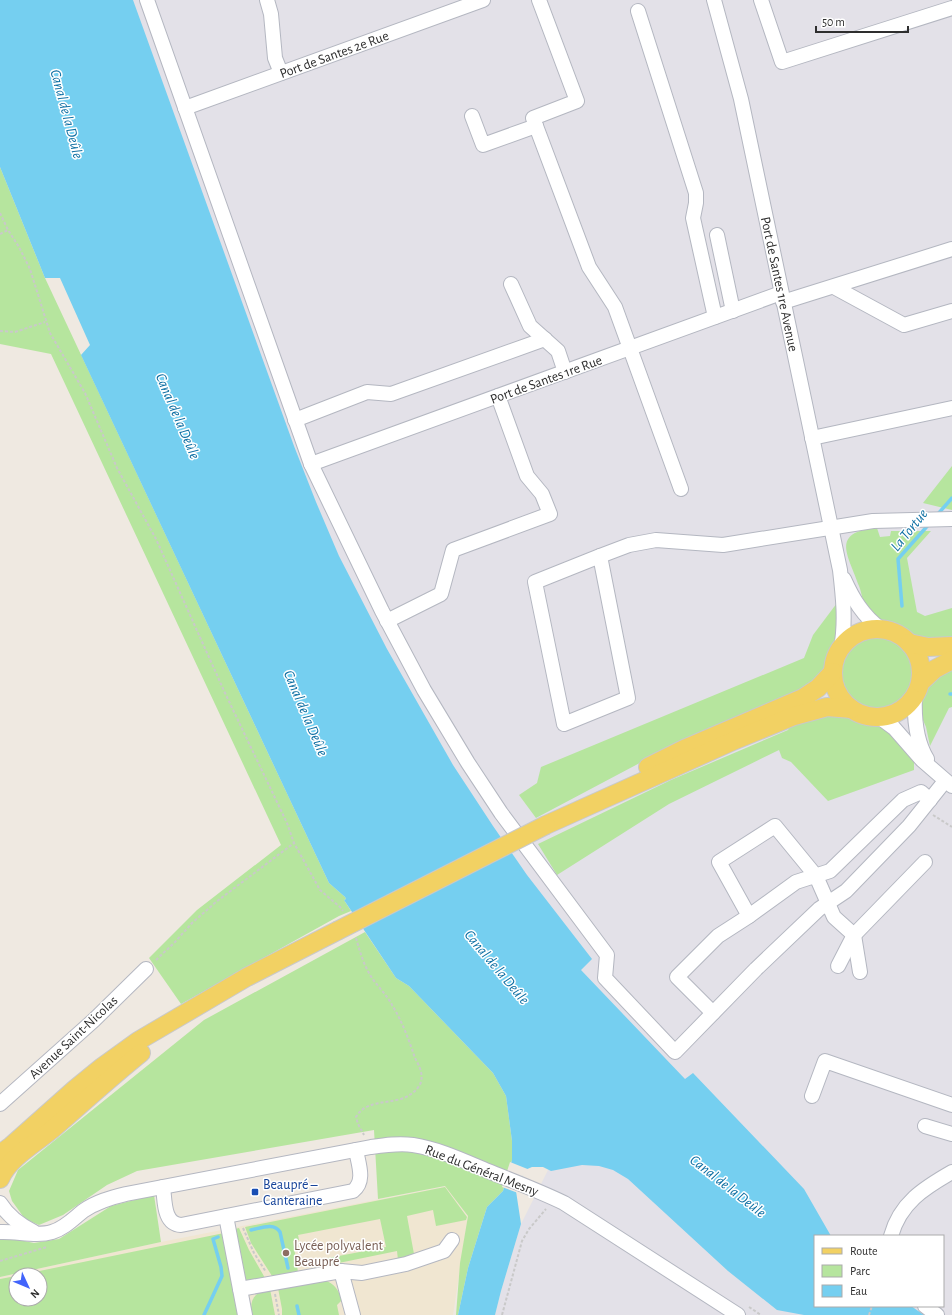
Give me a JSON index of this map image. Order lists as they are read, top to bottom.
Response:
{
  "streets": {
    "street": [
      "Port de Santes 2e Rue",
      "Port de Santes 1re Avenue",
      "Port de Santes 1re Rue",
      "Avenue Saint-Nicolas",
      "Rue du Général Mesny"
    ]
  },
  "crossings": [
    ["Port de Santes 1re Avenue", "Port de Santes 1re Rue"]
  ],
  "water": ["Canal de la Deûle", "La Tortue"],
  "places": {
    "transit": ["Beaupré – Canteraine"],
    "other": ["Lycée polyvalent Beaupré"]
  },
  "legend": ["Route", "Parc", "Eau"],
  "scale_bar": "50 m",
  "north": "bottom right"
}
